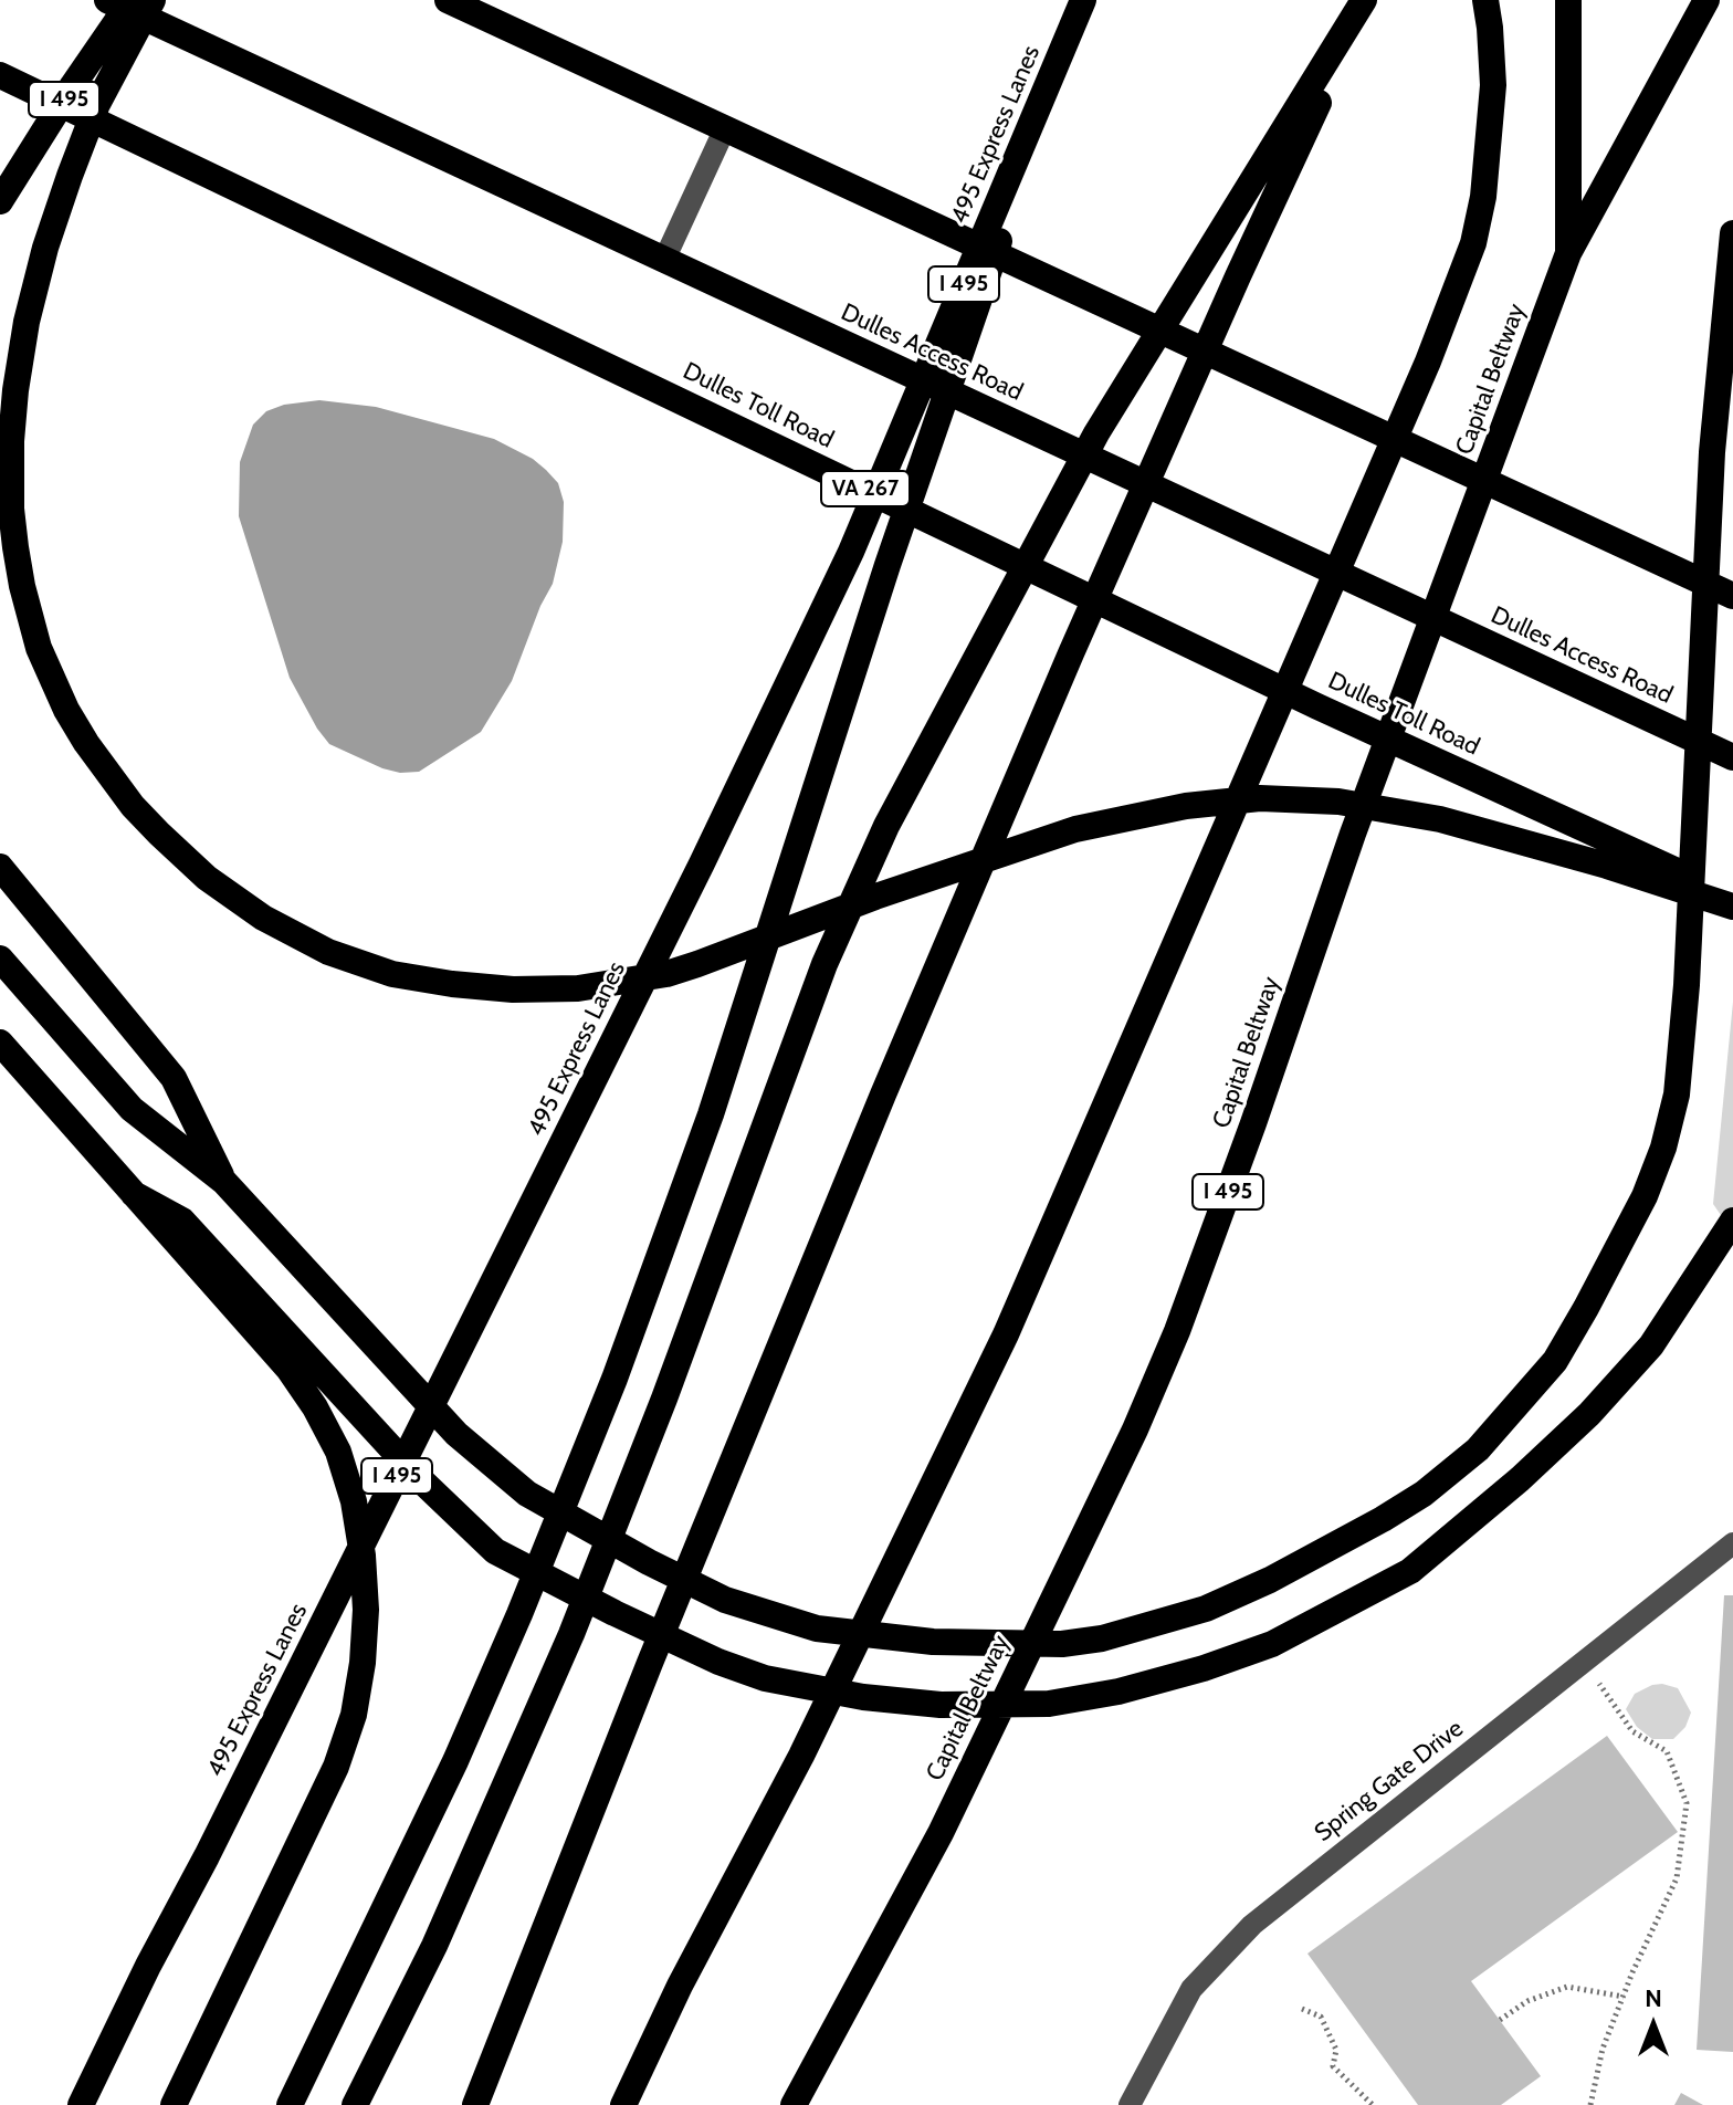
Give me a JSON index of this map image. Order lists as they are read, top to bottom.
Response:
{
  "streets": {
    "highway": [
      "I 495",
      "495 Express Lanes",
      "Dulles Access Road",
      "Capital Beltway",
      "Dulles Toll Road",
      "VA 267"
    ],
    "street": ["Spring Gate Drive"]
  },
  "north": "top"
}
